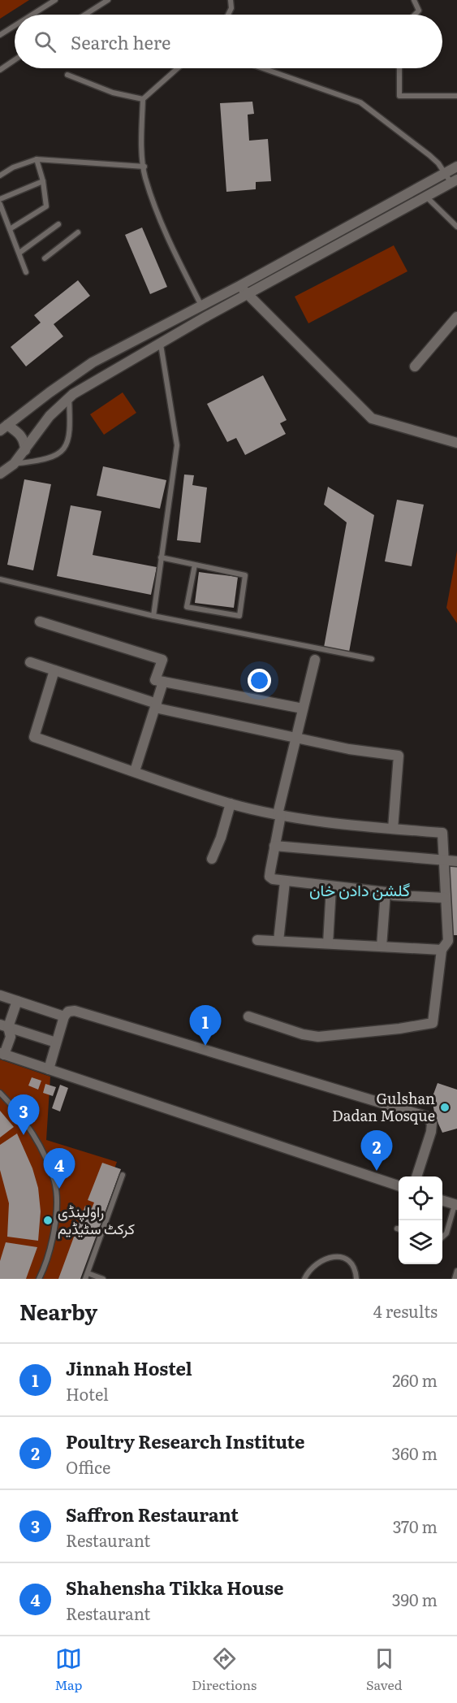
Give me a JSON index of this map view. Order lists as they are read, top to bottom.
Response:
{
  "districts": ["گلشن دادن خان"],
  "places": ["Gulshan Dadan Mosque", "راولپنڈی کرکٹ سٹیڈیم"],
  "page": {
    "search": "Search here",
    "pins": [
      "1",
      "3",
      "2",
      "4"
    ],
    "heading": ["Nearby", "4 results"],
    "list": [
      {
        "mark": "1",
        "name": "Jinnah Hostel",
        "note": "Hotel",
        "value": "260 m"
      },
      {
        "mark": "2",
        "name": "Poultry Research Institute",
        "note": "Office",
        "value": "360 m"
      },
      {
        "mark": "3",
        "name": "Saffron Restaurant",
        "note": "Restaurant",
        "value": "370 m"
      },
      {
        "mark": "4",
        "name": "Shahensha Tikka House",
        "note": "Restaurant",
        "value": "390 m"
      }
    ],
    "nav": ["Map", "Directions", "Saved"]
  }
}
